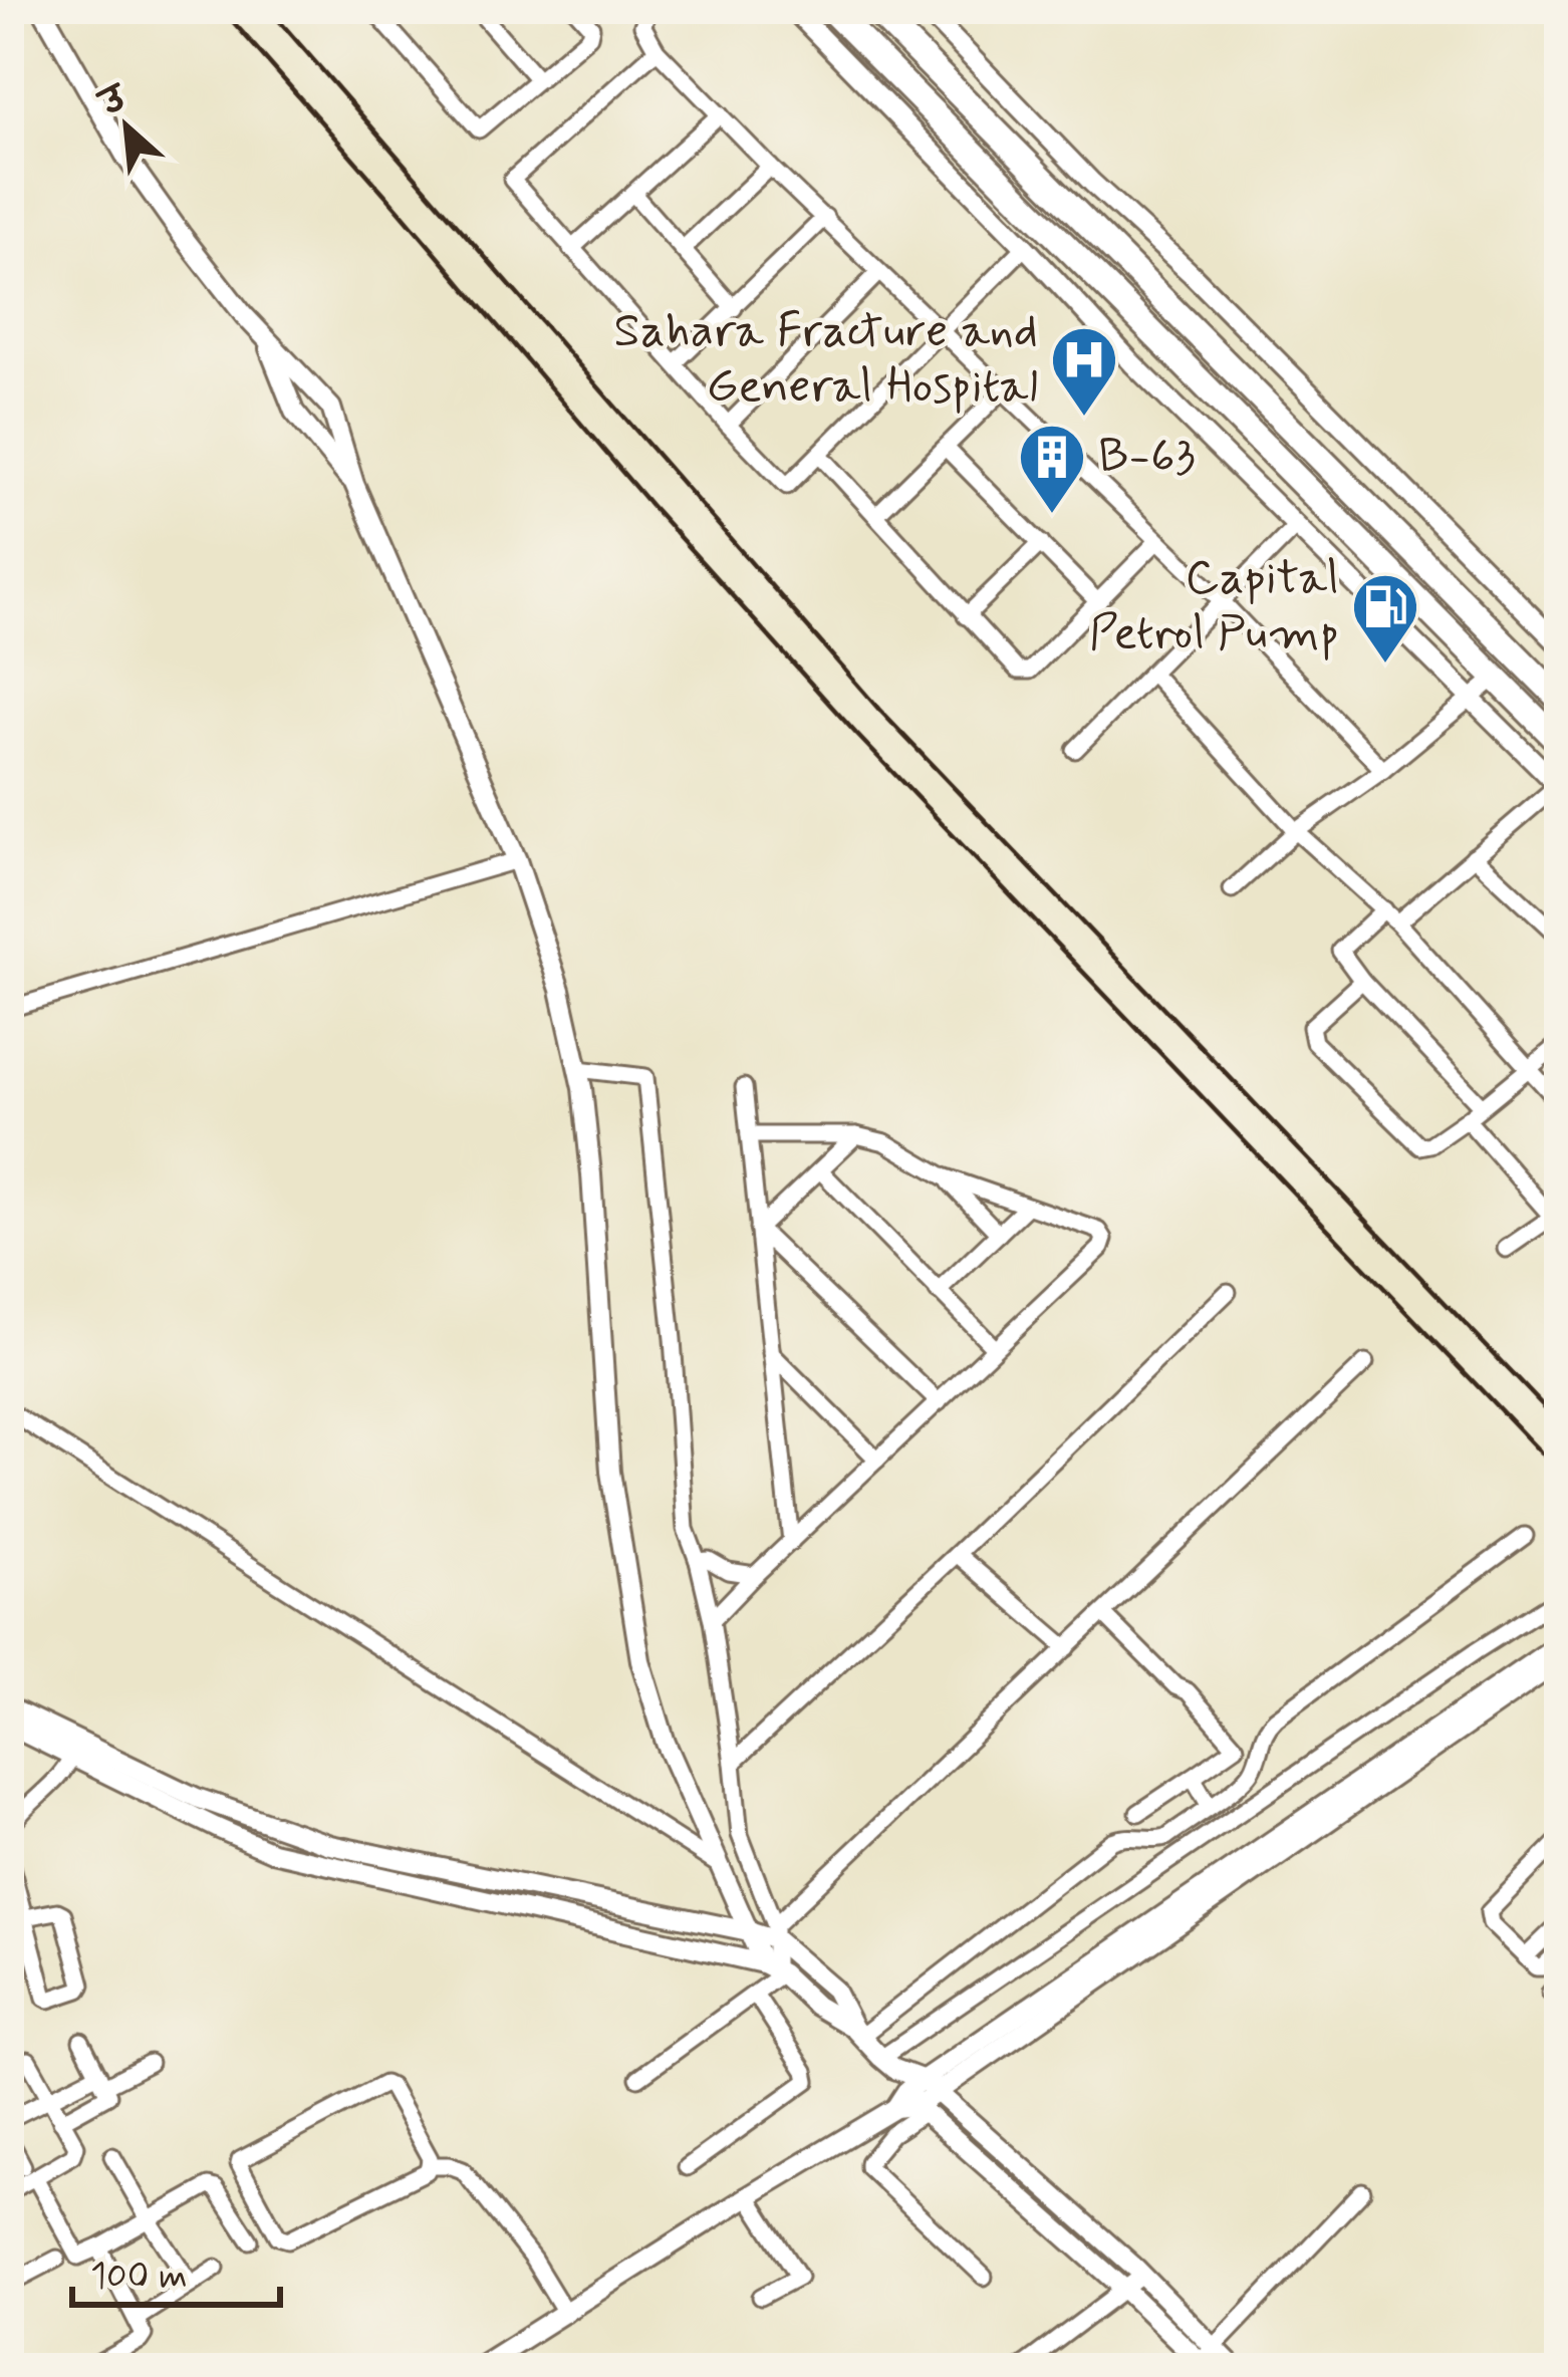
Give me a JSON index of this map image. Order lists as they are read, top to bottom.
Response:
{
  "places": {
    "hospital": ["Sahara Fracture and General Hospital"],
    "building": ["B-63"],
    "fuel station": ["Capital Petrol Pump"]
  },
  "scale_bar": "100 m",
  "north": "top left"
}
